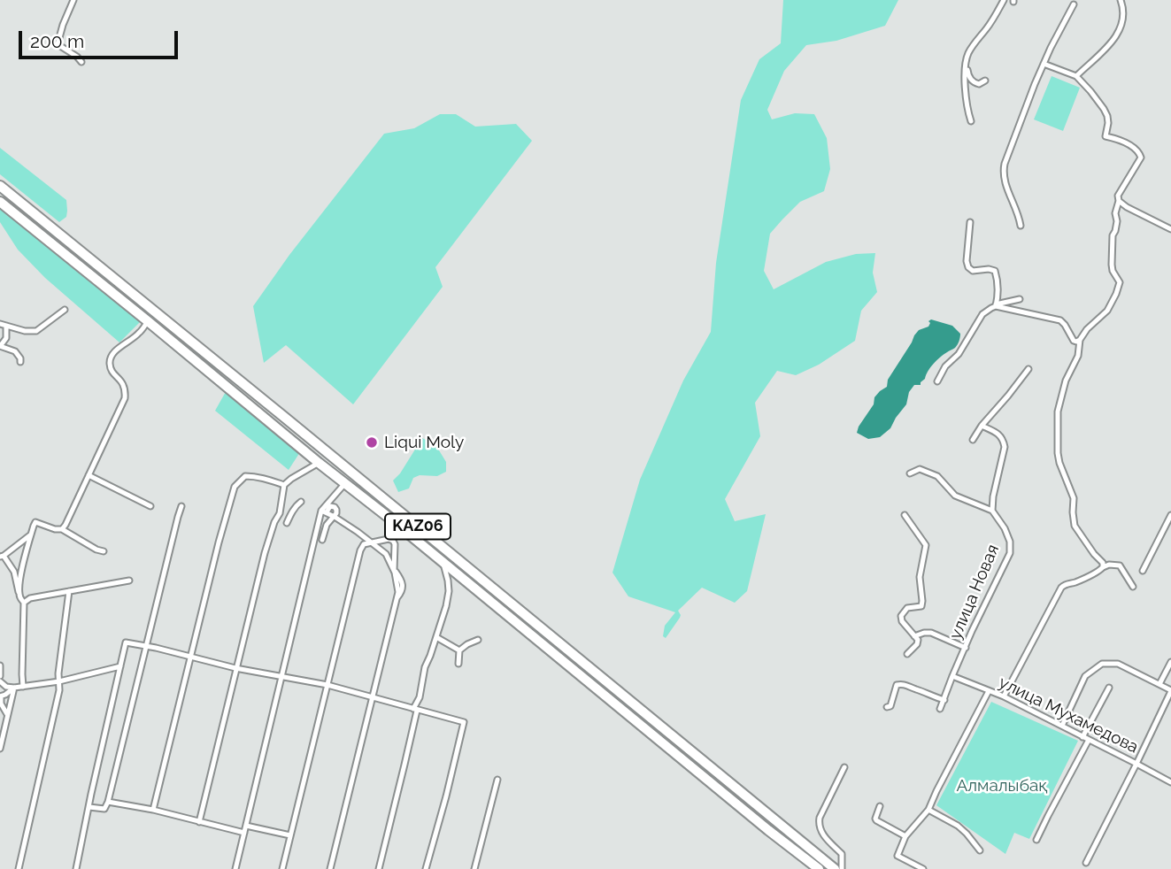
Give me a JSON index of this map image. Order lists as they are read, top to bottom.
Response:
{
  "streets": {
    "highway": ["KАZ06"],
    "street": ["улица Новая", "улица Мухамедова"]
  },
  "crossings": [
    ["улица Новая", "улица Мухамедова"]
  ],
  "parks": ["Алмалыбақ"],
  "places": ["Liqui Moly"],
  "scale_bar": "200 m"
}
